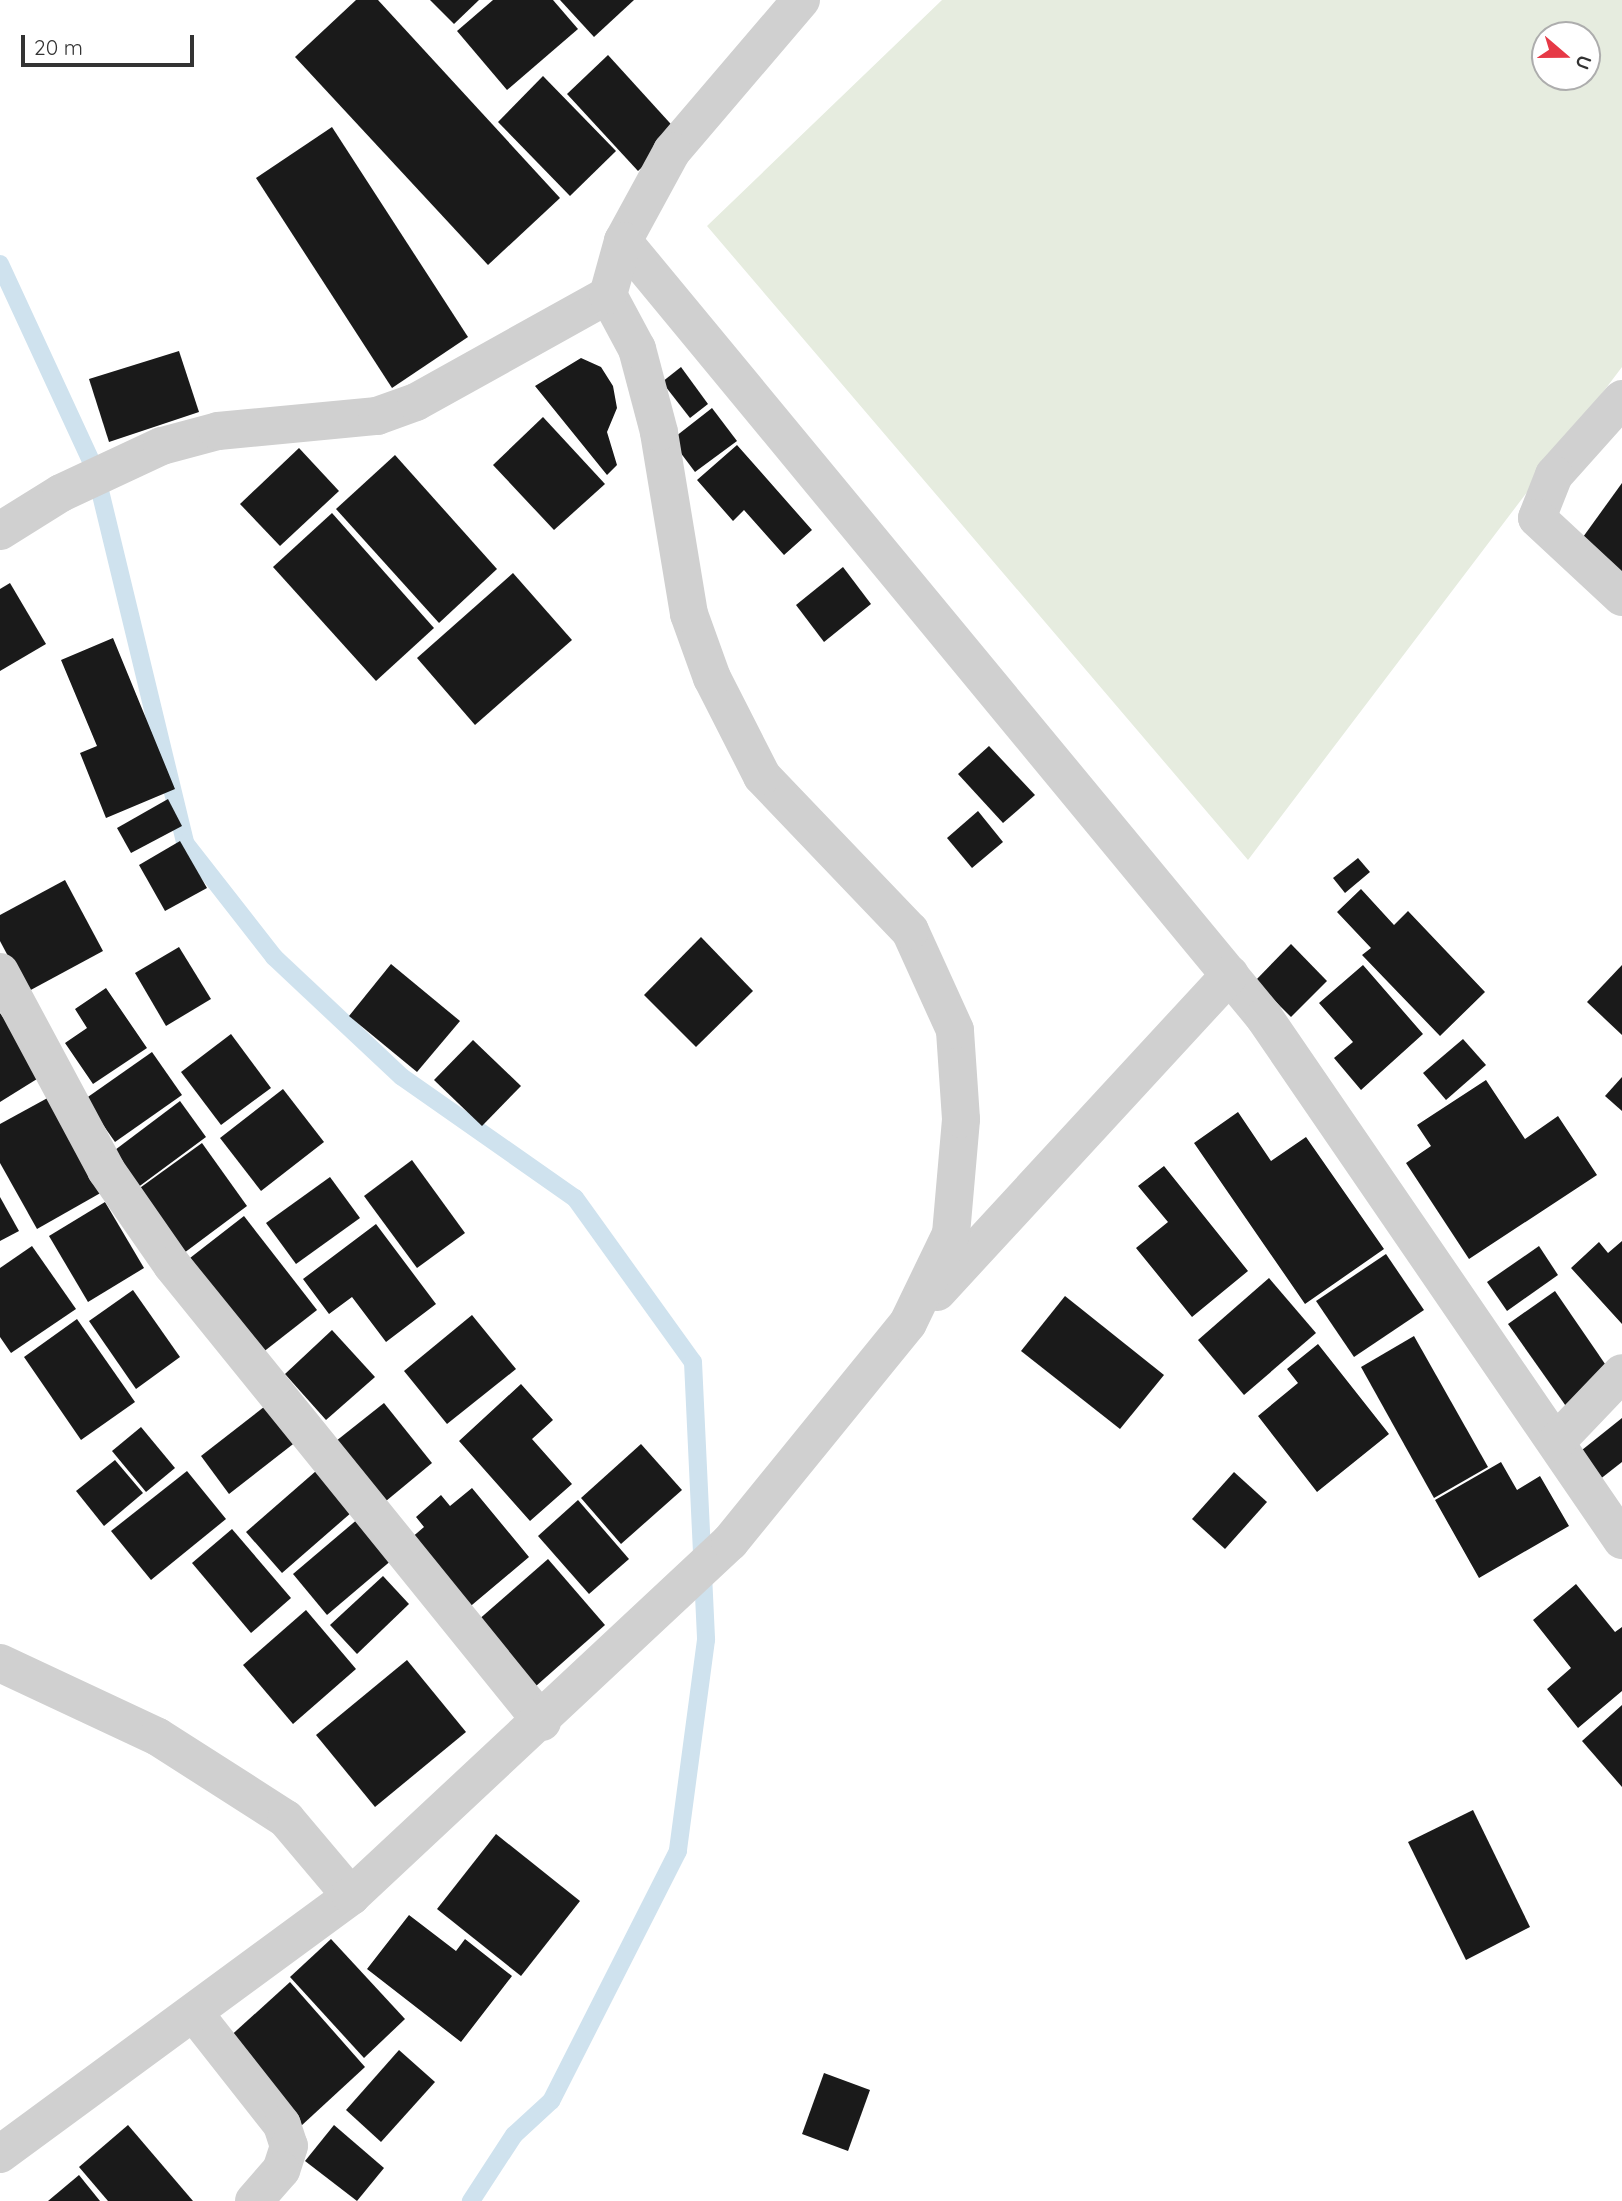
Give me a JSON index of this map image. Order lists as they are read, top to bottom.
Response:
{
  "scale_bar": "20 m",
  "north": "right"
}
